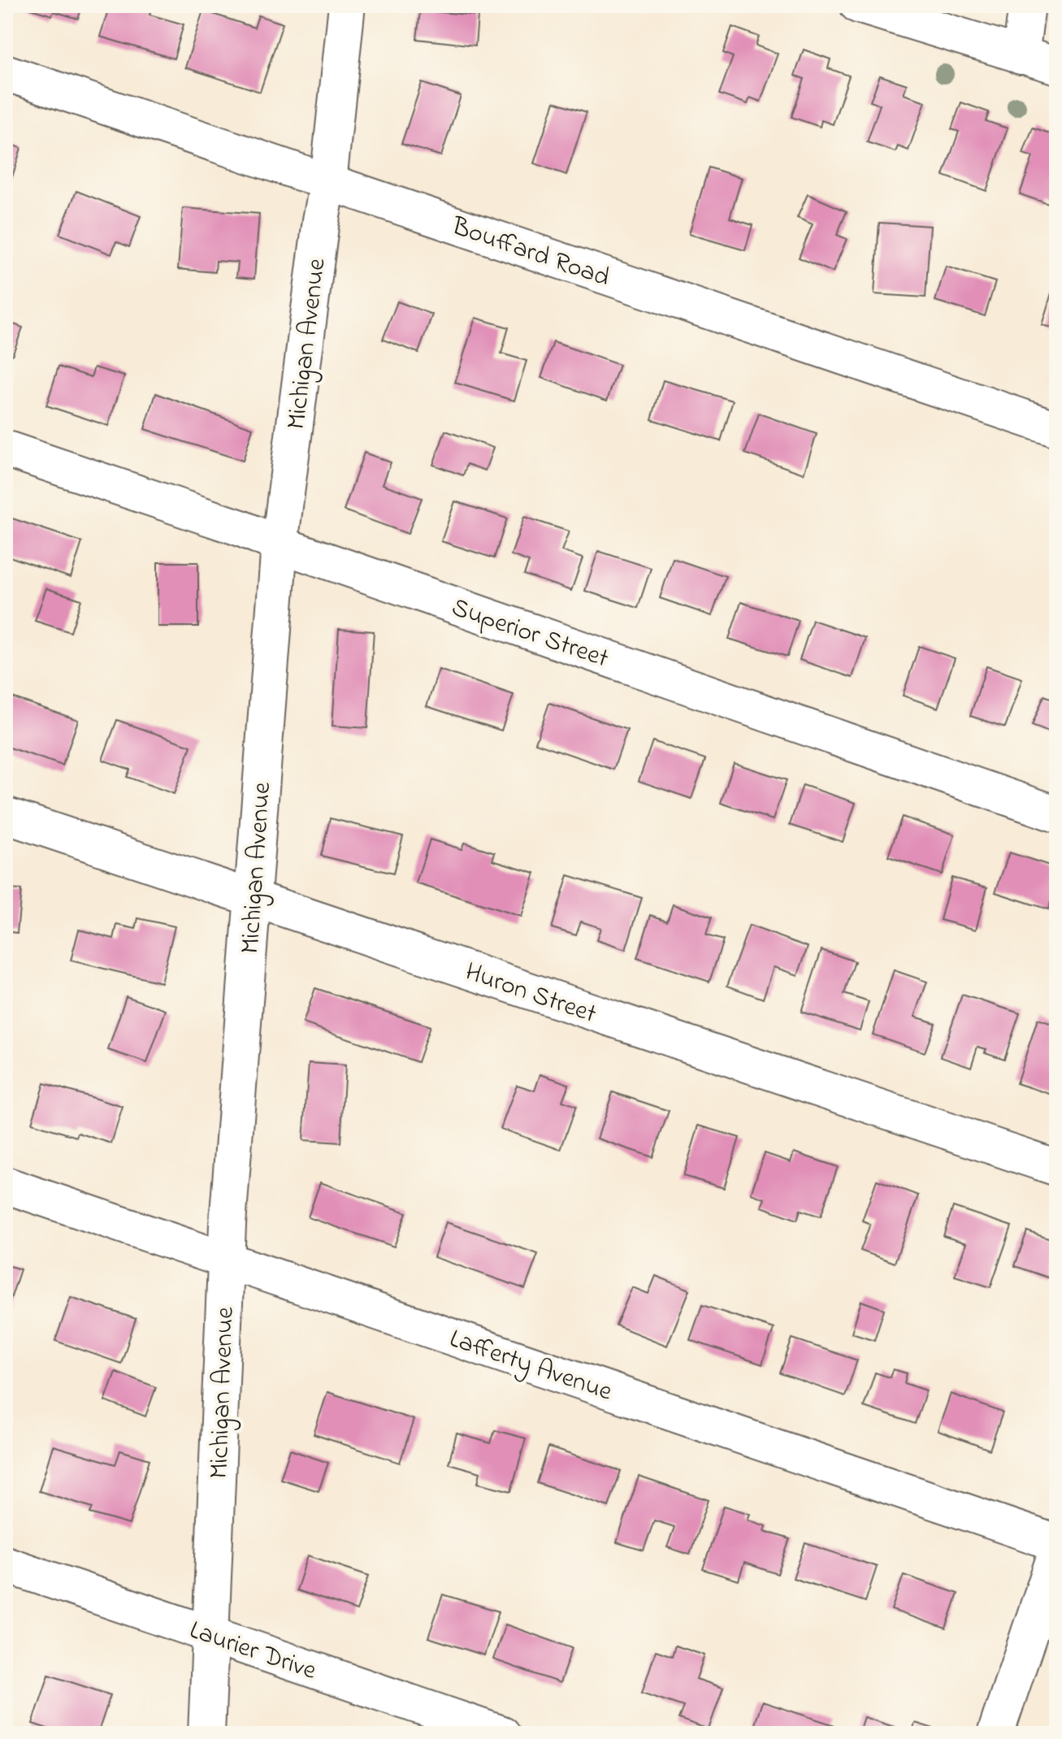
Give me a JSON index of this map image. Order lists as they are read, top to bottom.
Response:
{
  "streets": {
    "street": [
      "Bouffard Road",
      "Michigan Avenue",
      "Superior Street",
      "Huron Street",
      "Lafferty Avenue",
      "Laurier Drive"
    ]
  },
  "crossings": [
    ["Bouffard Road", "Michigan Avenue"],
    ["Michigan Avenue", "Superior Street"],
    ["Michigan Avenue", "Huron Street"],
    ["Michigan Avenue", "Lafferty Avenue"],
    ["Michigan Avenue", "Laurier Drive"]
  ]
}
